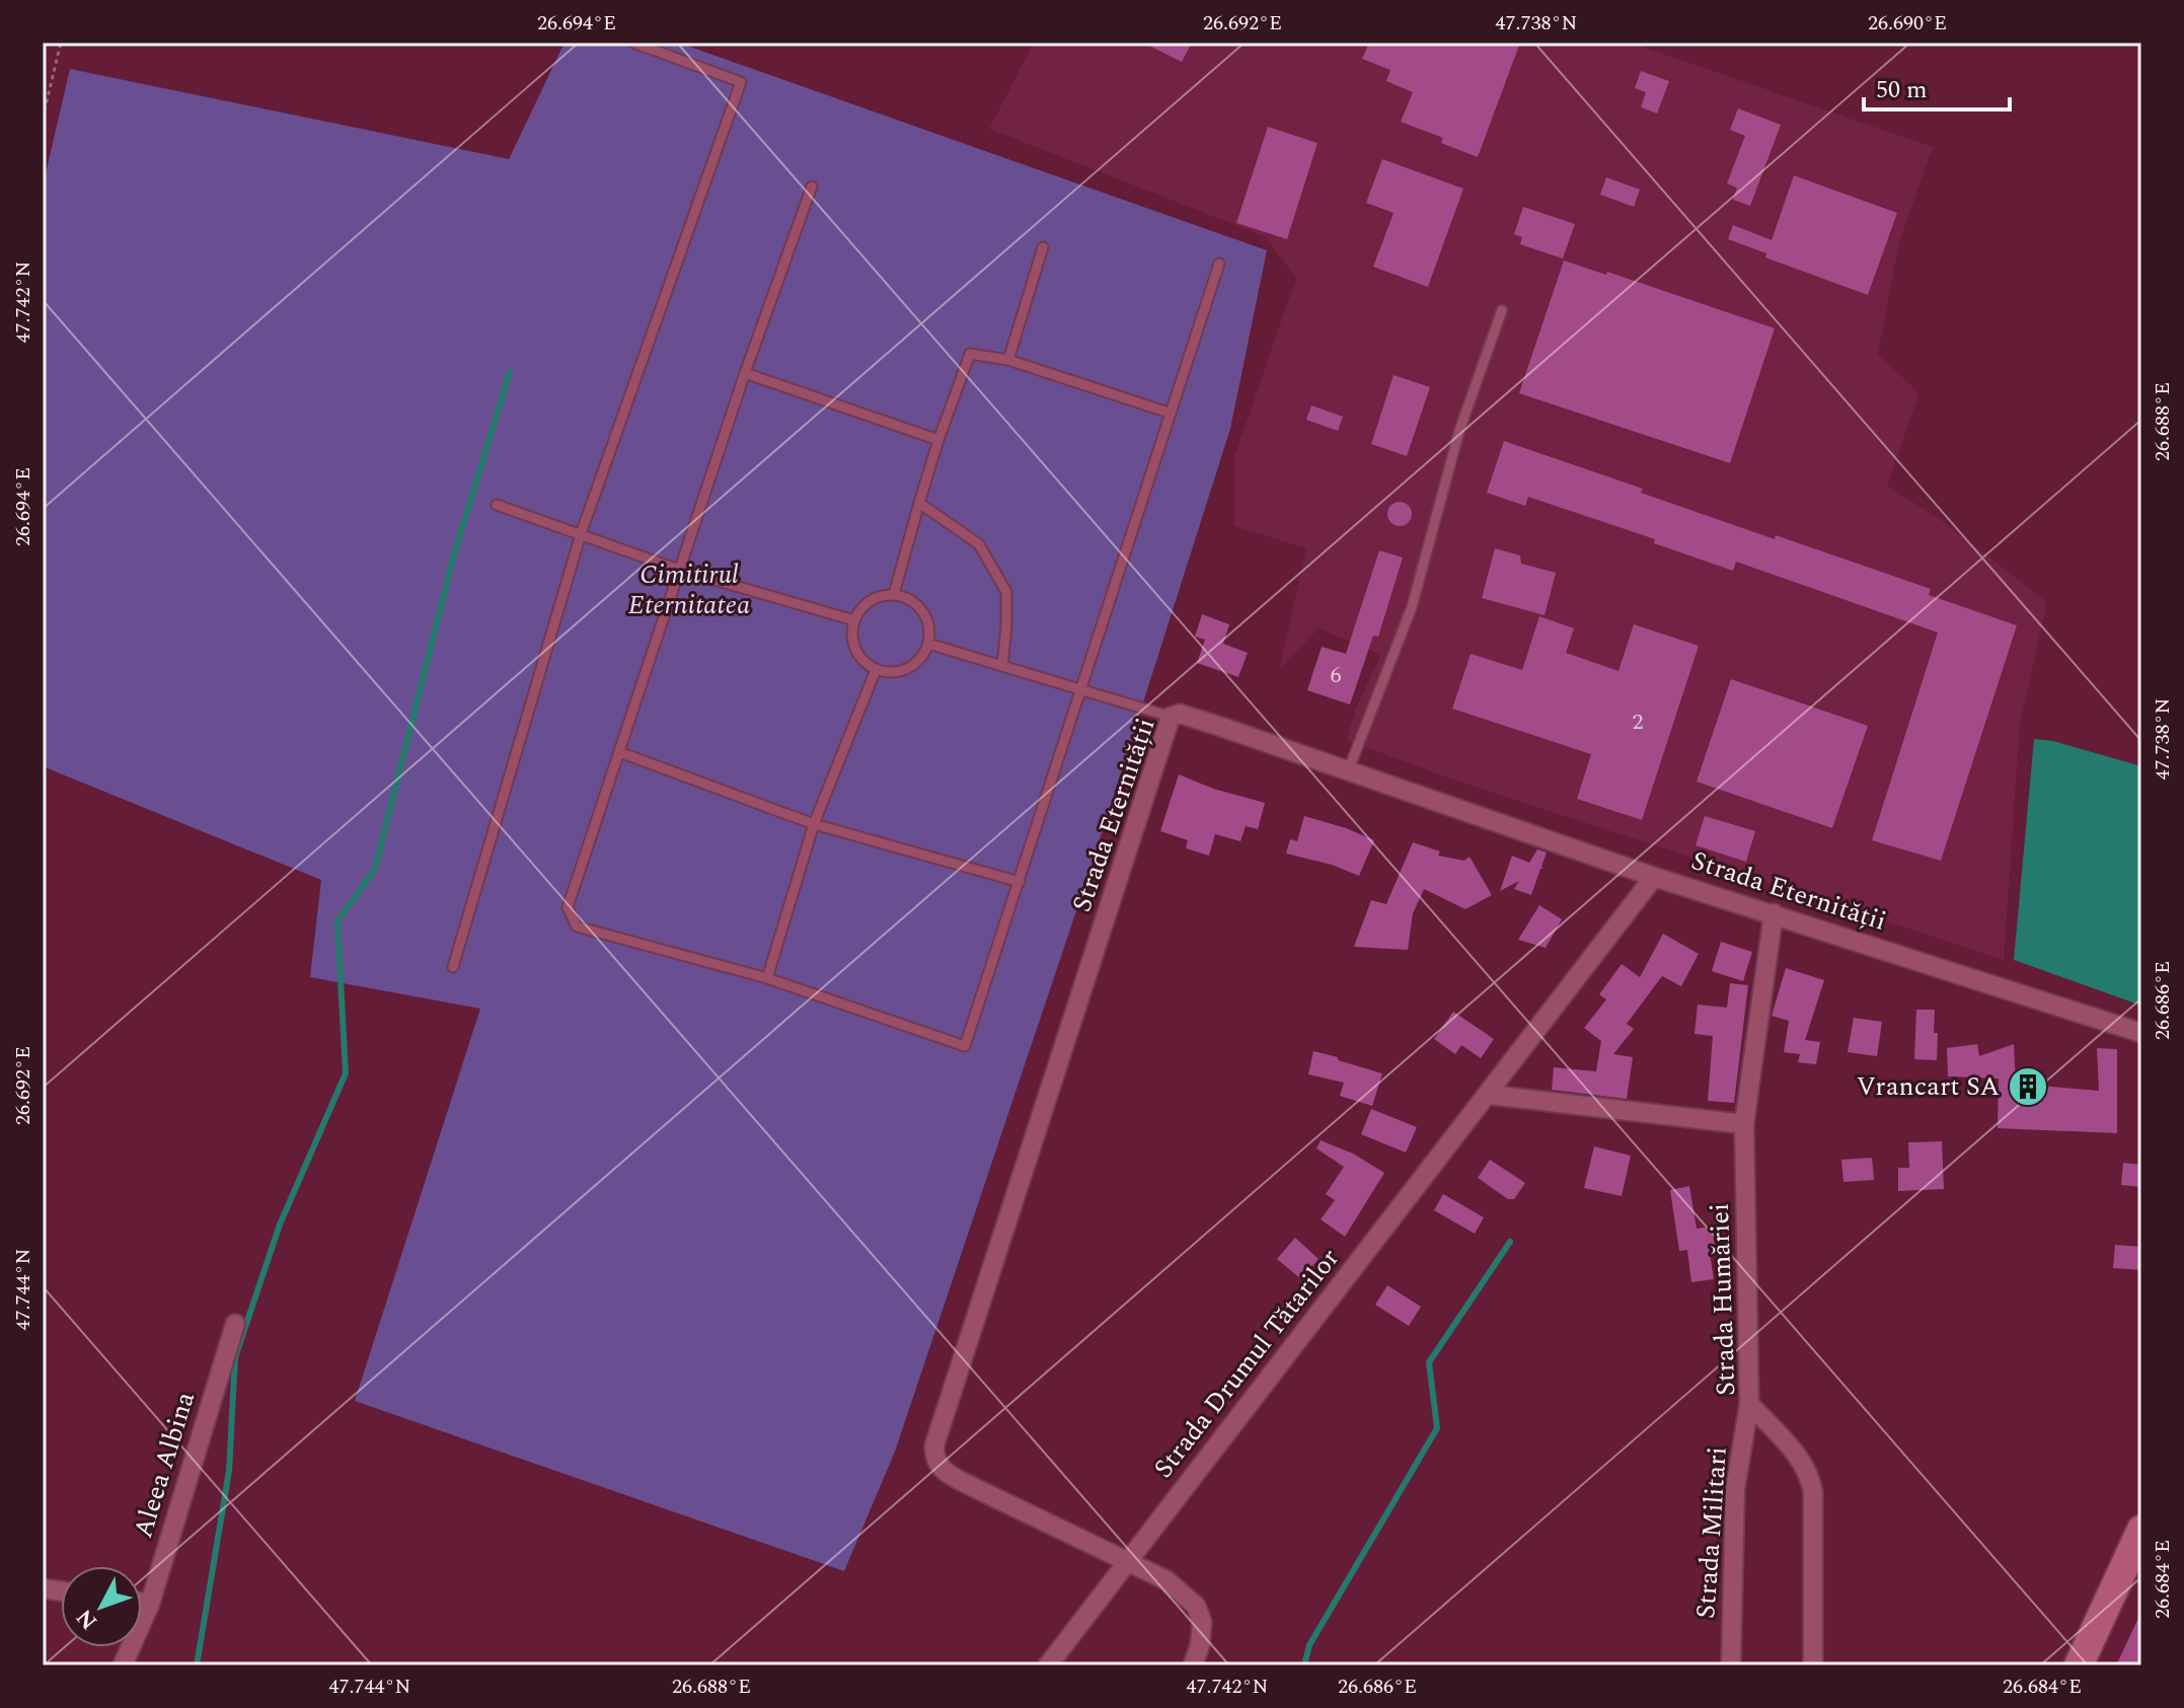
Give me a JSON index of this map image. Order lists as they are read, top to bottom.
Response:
{
  "streets": {
    "street": [
      "Strada Eternității",
      "Strada Humăriei",
      "Strada Drumul Tătarilor",
      "Aleea Albina",
      "Strada Militari"
    ]
  },
  "crossings": [
    ["Strada Eternității", "Strada Humăriei"],
    ["Strada Eternității", "Strada Drumul Tătarilor"],
    ["Strada Humăriei", "Strada Militari"]
  ],
  "parks": ["Cimitirul Eternitatea"],
  "places": {
    "building": ["Vrancart SA"]
  },
  "house_numbers": ["6", "2"],
  "scale_bar": "50 m",
  "north": "bottom left",
  "coordinates": [
    "26.694°E",
    "26.692°E",
    "47.738°N",
    "26.690°E",
    "47.742°N",
    "26.688°E",
    "26.686°E",
    "47.744°N",
    "26.684°E"
  ]
}
